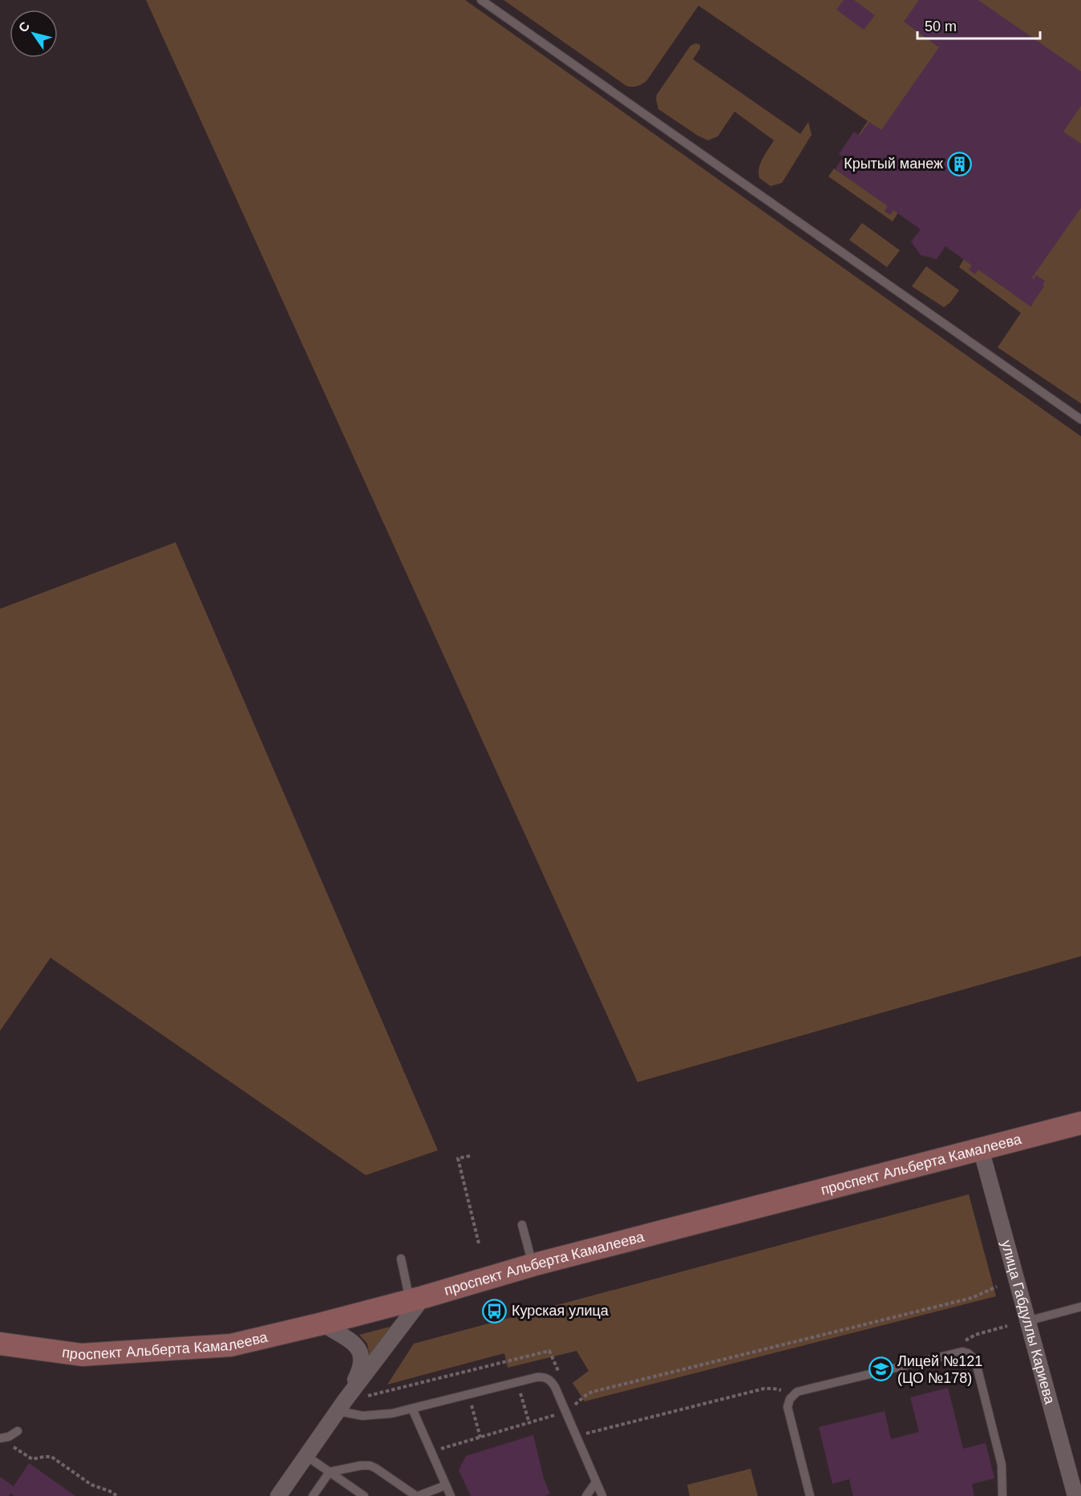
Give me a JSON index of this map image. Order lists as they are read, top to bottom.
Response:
{
  "streets": {
    "main road": ["проспект Альберта Камалеева"],
    "street": ["улица Габдуллы Кариева"]
  },
  "crossings": [
    ["проспект Альберта Камалеева", "улица Габдуллы Кариева"]
  ],
  "places": {
    "building": ["Крытый манеж"],
    "bus stop": ["Курская улица"],
    "school or university": ["Лицей №121 (ЦО №178)"]
  },
  "scale_bar": "50 m",
  "north": "top left"
}
